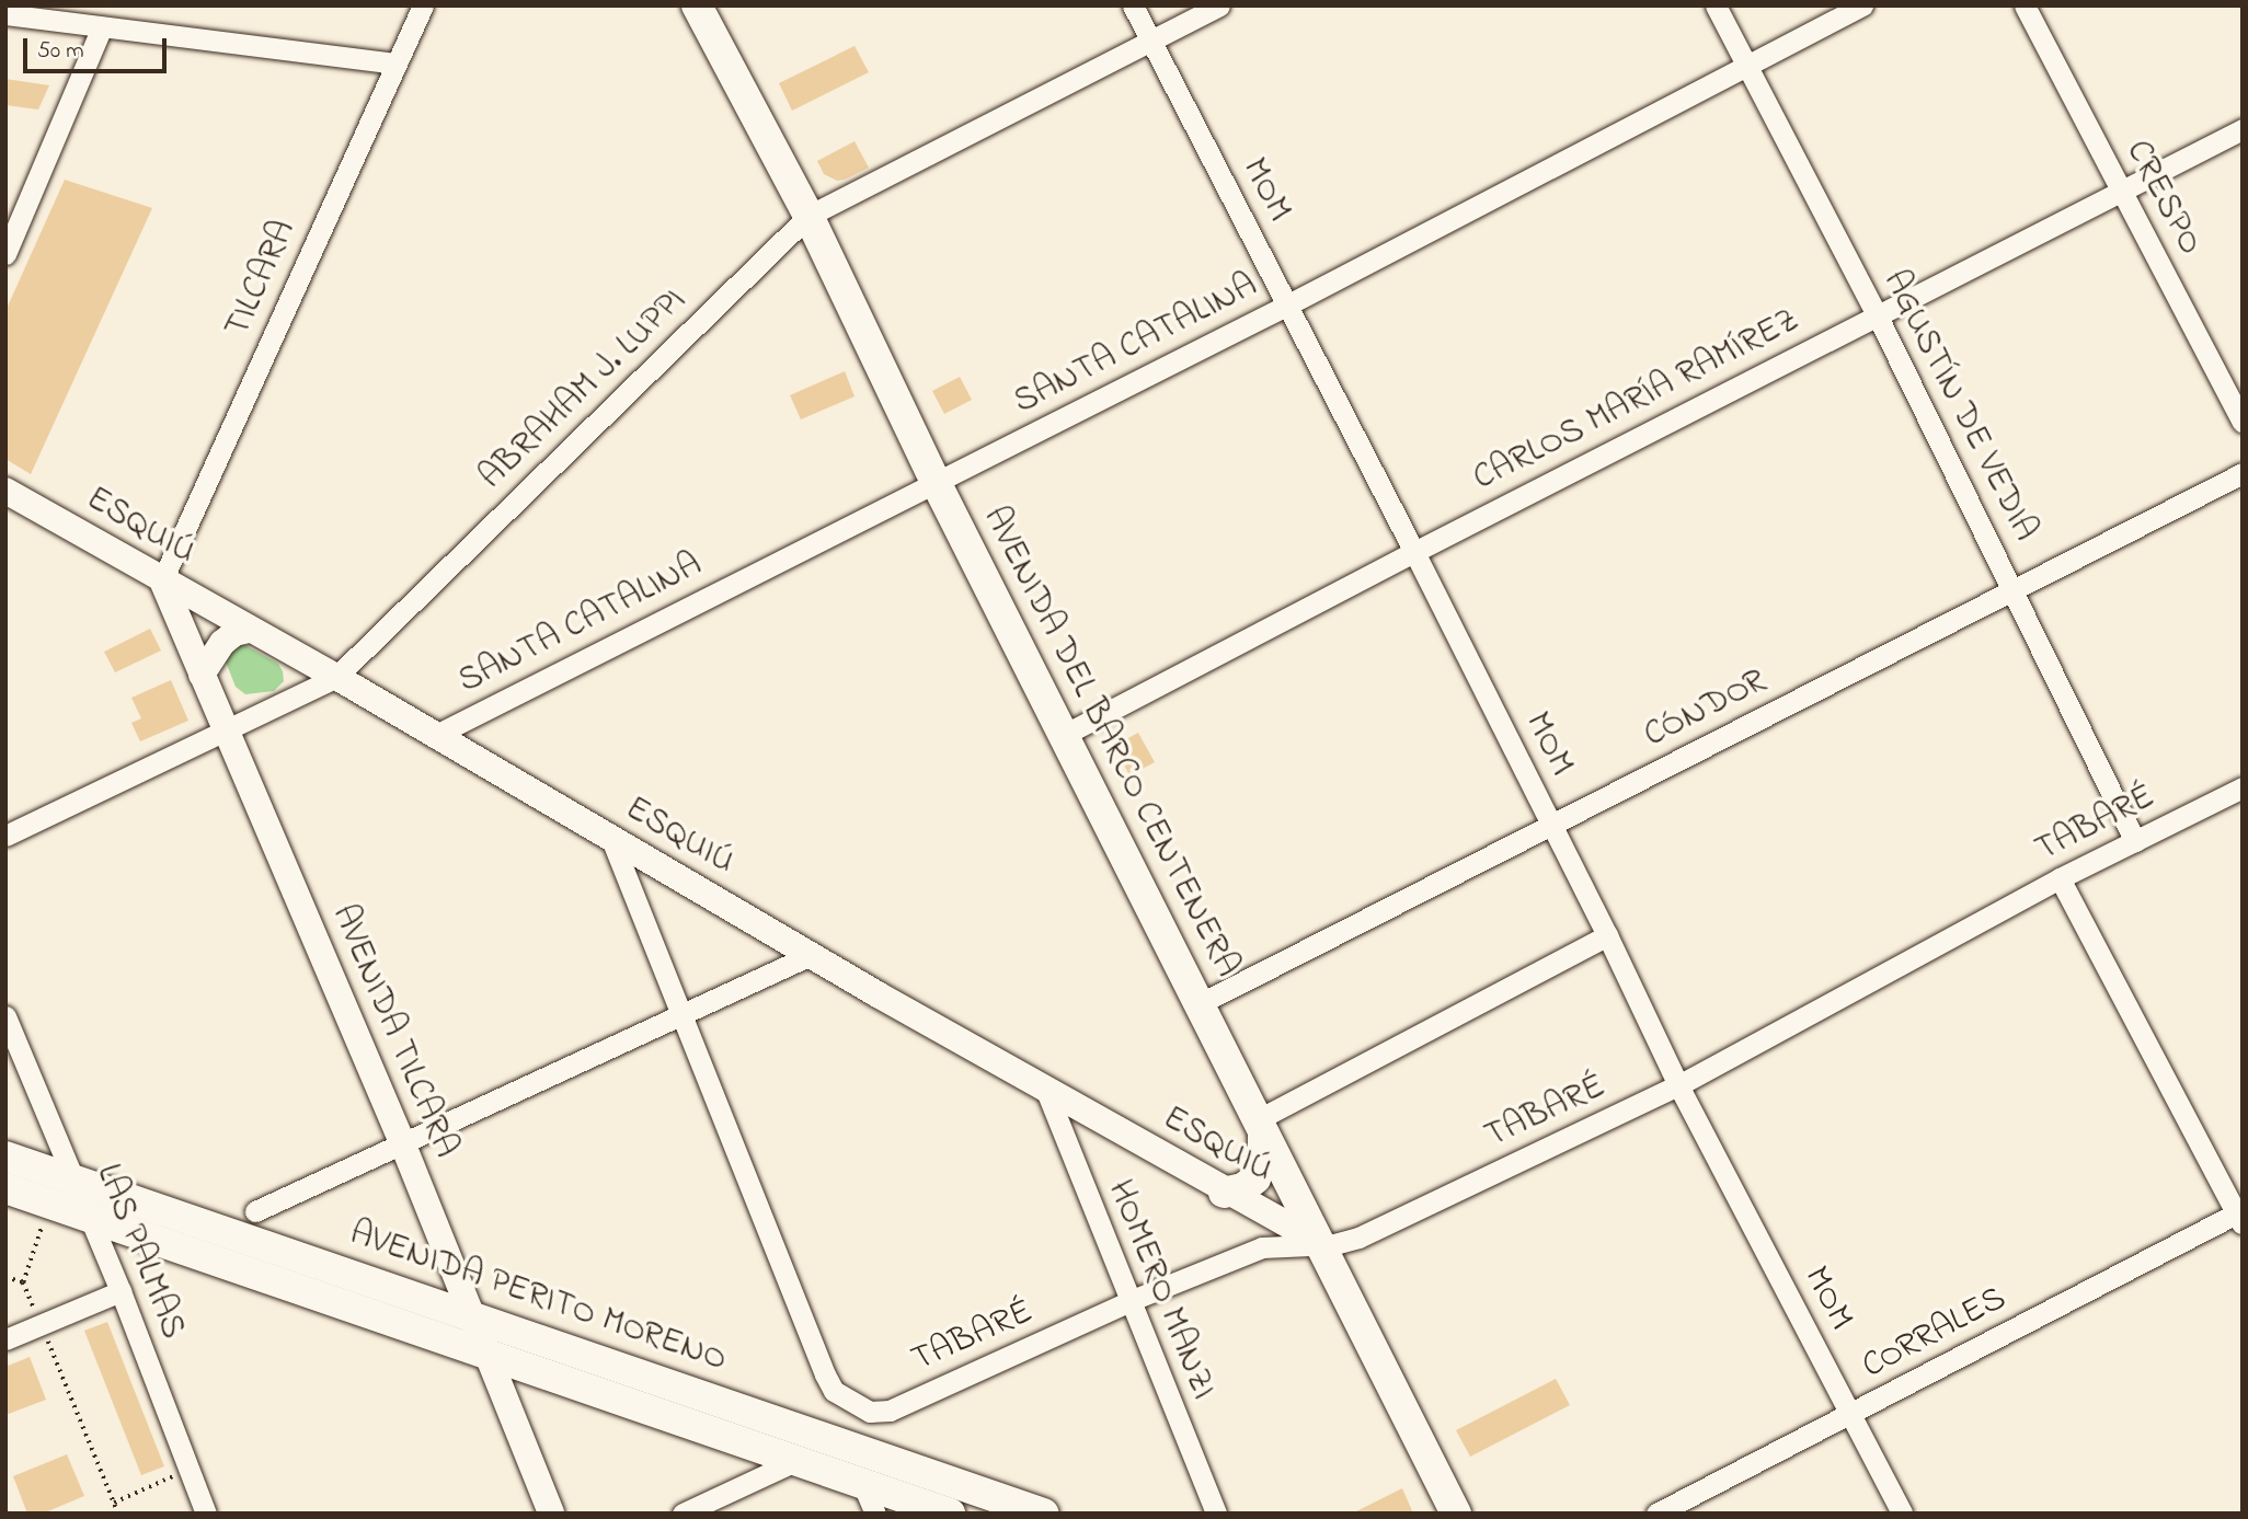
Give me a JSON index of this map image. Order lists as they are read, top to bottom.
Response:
{
  "streets": {
    "main road": ["AVENIDA DEL BARCO CENTENERA", "AVENIDA PERITO MORENO"],
    "street": [
      "MOM",
      "CRESPO",
      "TILCARA",
      "SANTA CATALINA",
      "ABRAHAM J. LUPPI",
      "CARLOS MARÍA RAMÍREZ",
      "AGUSTÍN DE VEDIA",
      "ESQUIÚ",
      "CÓNDOR",
      "TABARÉ",
      "AVENIDA TILCARA",
      "LAS PALMAS",
      "HOMERO MANZI",
      "CORRALES"
    ]
  },
  "crossings": [
    ["MOM", "SANTA CATALINA"],
    ["MOM", "ABRAHAM J. LUPPI"],
    ["MOM", "CARLOS MARÍA RAMÍREZ"],
    ["MOM", "CÓNDOR"],
    ["MOM", "TABARÉ"],
    ["MOM", "CORRALES"],
    ["CRESPO", "CARLOS MARÍA RAMÍREZ"],
    ["TILCARA", "ESQUIÚ"],
    ["TILCARA", "AVENIDA TILCARA"],
    ["SANTA CATALINA", "AGUSTÍN DE VEDIA"],
    ["SANTA CATALINA", "ESQUIÚ"],
    ["SANTA CATALINA", "AVENIDA DEL BARCO CENTENERA"],
    ["ABRAHAM J. LUPPI", "ESQUIÚ"],
    ["ABRAHAM J. LUPPI", "AVENIDA DEL BARCO CENTENERA"],
    ["ABRAHAM J. LUPPI", "AVENIDA TILCARA"],
    ["CARLOS MARÍA RAMÍREZ", "AGUSTÍN DE VEDIA"],
    ["CARLOS MARÍA RAMÍREZ", "AVENIDA DEL BARCO CENTENERA"],
    ["AGUSTÍN DE VEDIA", "CÓNDOR"],
    ["AGUSTÍN DE VEDIA", "TABARÉ"],
    ["ESQUIÚ", "AVENIDA DEL BARCO CENTENERA"],
    ["ESQUIÚ", "TABARÉ"],
    ["ESQUIÚ", "AVENIDA TILCARA"],
    ["ESQUIÚ", "HOMERO MANZI"],
    ["CÓNDOR", "AVENIDA DEL BARCO CENTENERA"],
    ["AVENIDA DEL BARCO CENTENERA", "TABARÉ"],
    ["TABARÉ", "HOMERO MANZI"],
    ["AVENIDA TILCARA", "AVENIDA PERITO MORENO"],
    ["LAS PALMAS", "AVENIDA PERITO MORENO"]
  ],
  "scale_bar": "50 m"
}
